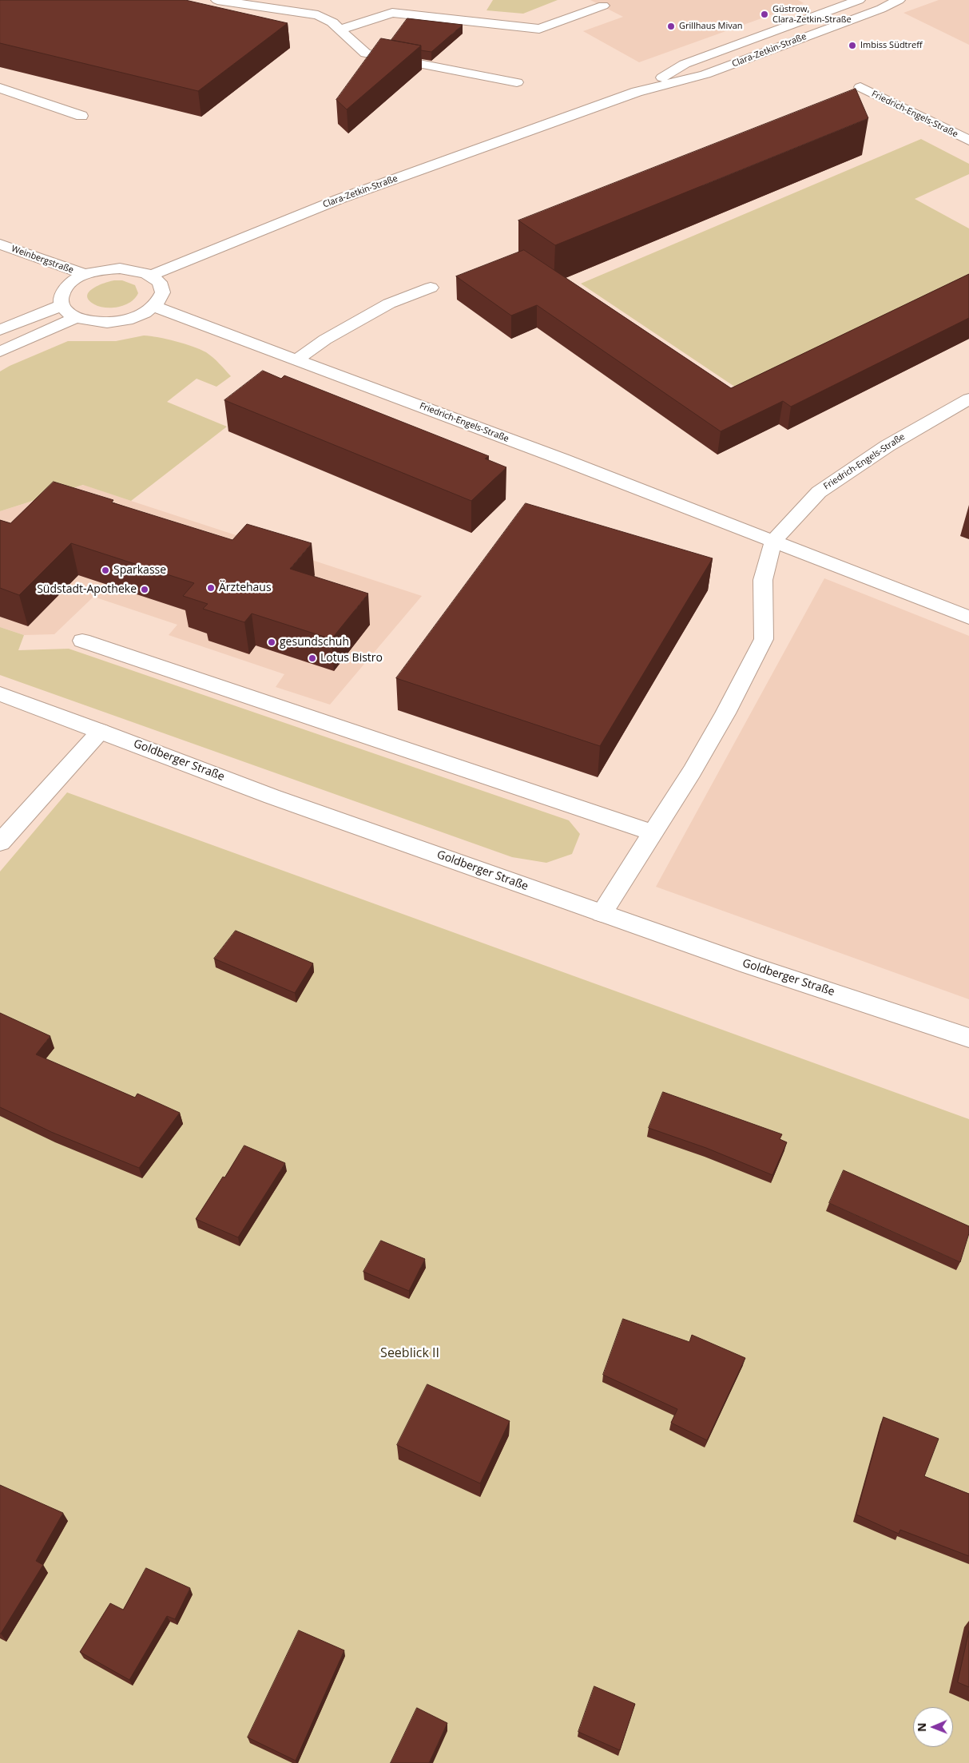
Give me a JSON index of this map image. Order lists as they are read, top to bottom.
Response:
{
  "streets": {
    "street": [
      "Clara-Zetkin-Straße",
      "Friedrich-Engels-Straße",
      "Weinbergstraße",
      "Goldberger Straße"
    ]
  },
  "parks": ["Seeblick II"],
  "places": [
    "Güstrow, Clara-Zetkin-Straße",
    "Grillhaus Mivan",
    "Imbiss Südtreff",
    "Sparkasse",
    "Ärztehaus",
    "Südstadt-Apotheke",
    "gesundschuh",
    "Lotus Bistro"
  ],
  "north": "left"
}
